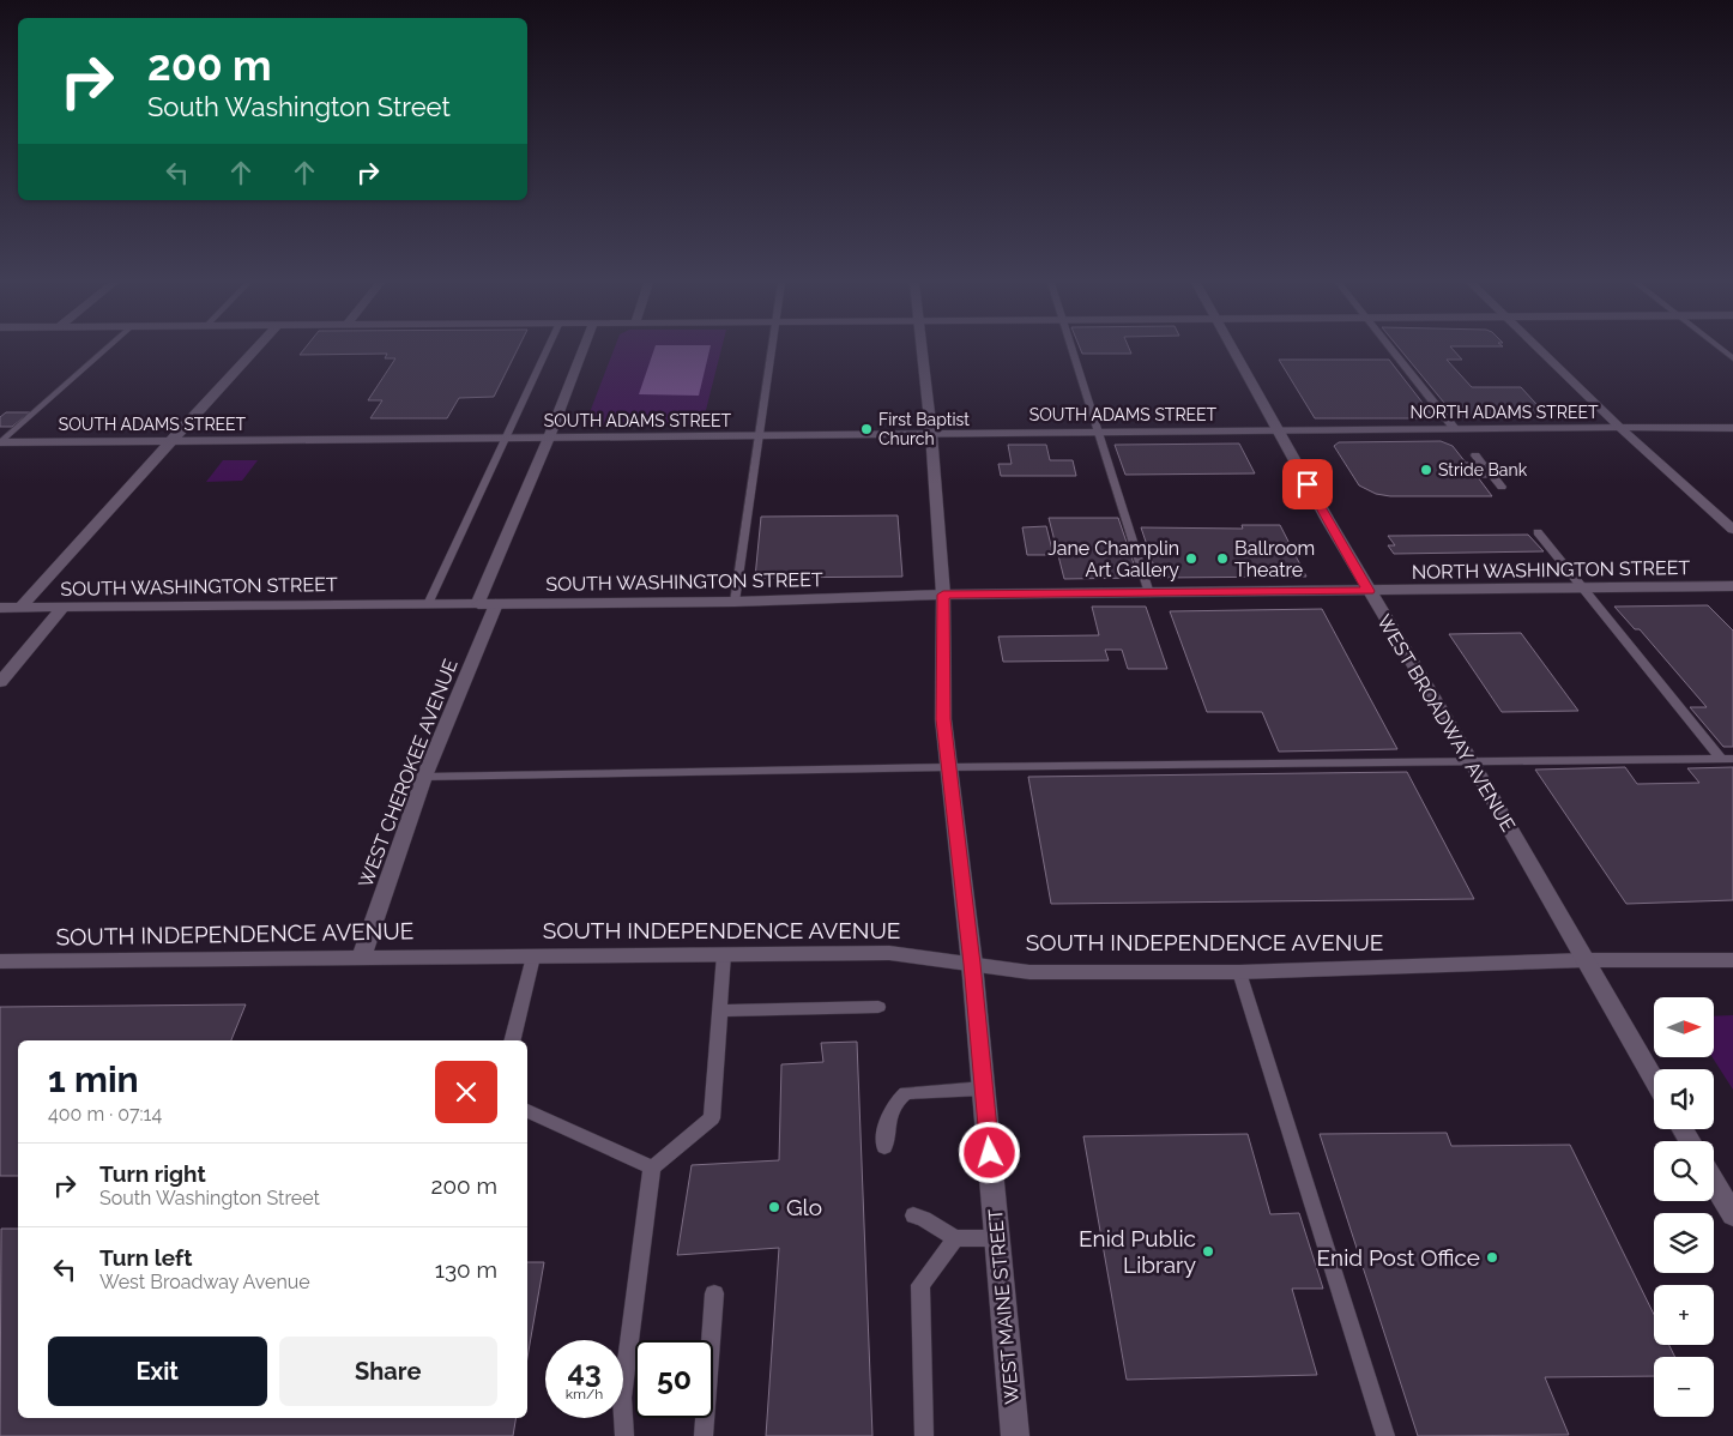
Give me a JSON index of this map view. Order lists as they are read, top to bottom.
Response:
{
  "streets": {
    "street": [
      "NORTH ADAMS STREET",
      "SOUTH ADAMS STREET",
      "NORTH WASHINGTON STREET",
      "SOUTH WASHINGTON STREET",
      "WEST BROADWAY AVENUE",
      "WEST CHEROKEE AVENUE",
      "SOUTH INDEPENDENCE AVENUE",
      "WEST MAINE STREET"
    ]
  },
  "crossings": [
    ["NORTH ADAMS STREET", "SOUTH ADAMS STREET"],
    ["NORTH ADAMS STREET", "WEST BROADWAY AVENUE"],
    ["SOUTH ADAMS STREET", "WEST BROADWAY AVENUE"],
    ["SOUTH ADAMS STREET", "WEST CHEROKEE AVENUE"],
    ["SOUTH ADAMS STREET", "WEST MAINE STREET"],
    ["NORTH WASHINGTON STREET", "SOUTH WASHINGTON STREET"],
    ["NORTH WASHINGTON STREET", "WEST BROADWAY AVENUE"],
    ["SOUTH WASHINGTON STREET", "WEST BROADWAY AVENUE"],
    ["SOUTH WASHINGTON STREET", "WEST CHEROKEE AVENUE"],
    ["SOUTH WASHINGTON STREET", "WEST MAINE STREET"],
    ["WEST BROADWAY AVENUE", "SOUTH INDEPENDENCE AVENUE"],
    ["WEST CHEROKEE AVENUE", "SOUTH INDEPENDENCE AVENUE"],
    ["SOUTH INDEPENDENCE AVENUE", "WEST MAINE STREET"]
  ],
  "places": [
    "First Baptist Church",
    "Stride Bank",
    "Jane Champlin Art Gallery",
    "Ballroom Theatre",
    "Glo",
    "Enid Public Library",
    "Enid Post Office"
  ],
  "north": "right",
  "page": {
    "turn": ["200 m", "South Washington Street"],
    "map_buttons": ["+", "−"],
    "heading": ["1 min", "400 m · 07:14"],
    "list": [
      {
        "name": "Turn right",
        "note": "South Washington Street",
        "value": "200 m"
      },
      {
        "name": "Turn left",
        "note": "West Broadway Avenue",
        "value": "130 m"
      }
    ],
    "buttons": ["Exit", "Share"],
    "speed": "43 km/h",
    "limit": "50"
  }
}
